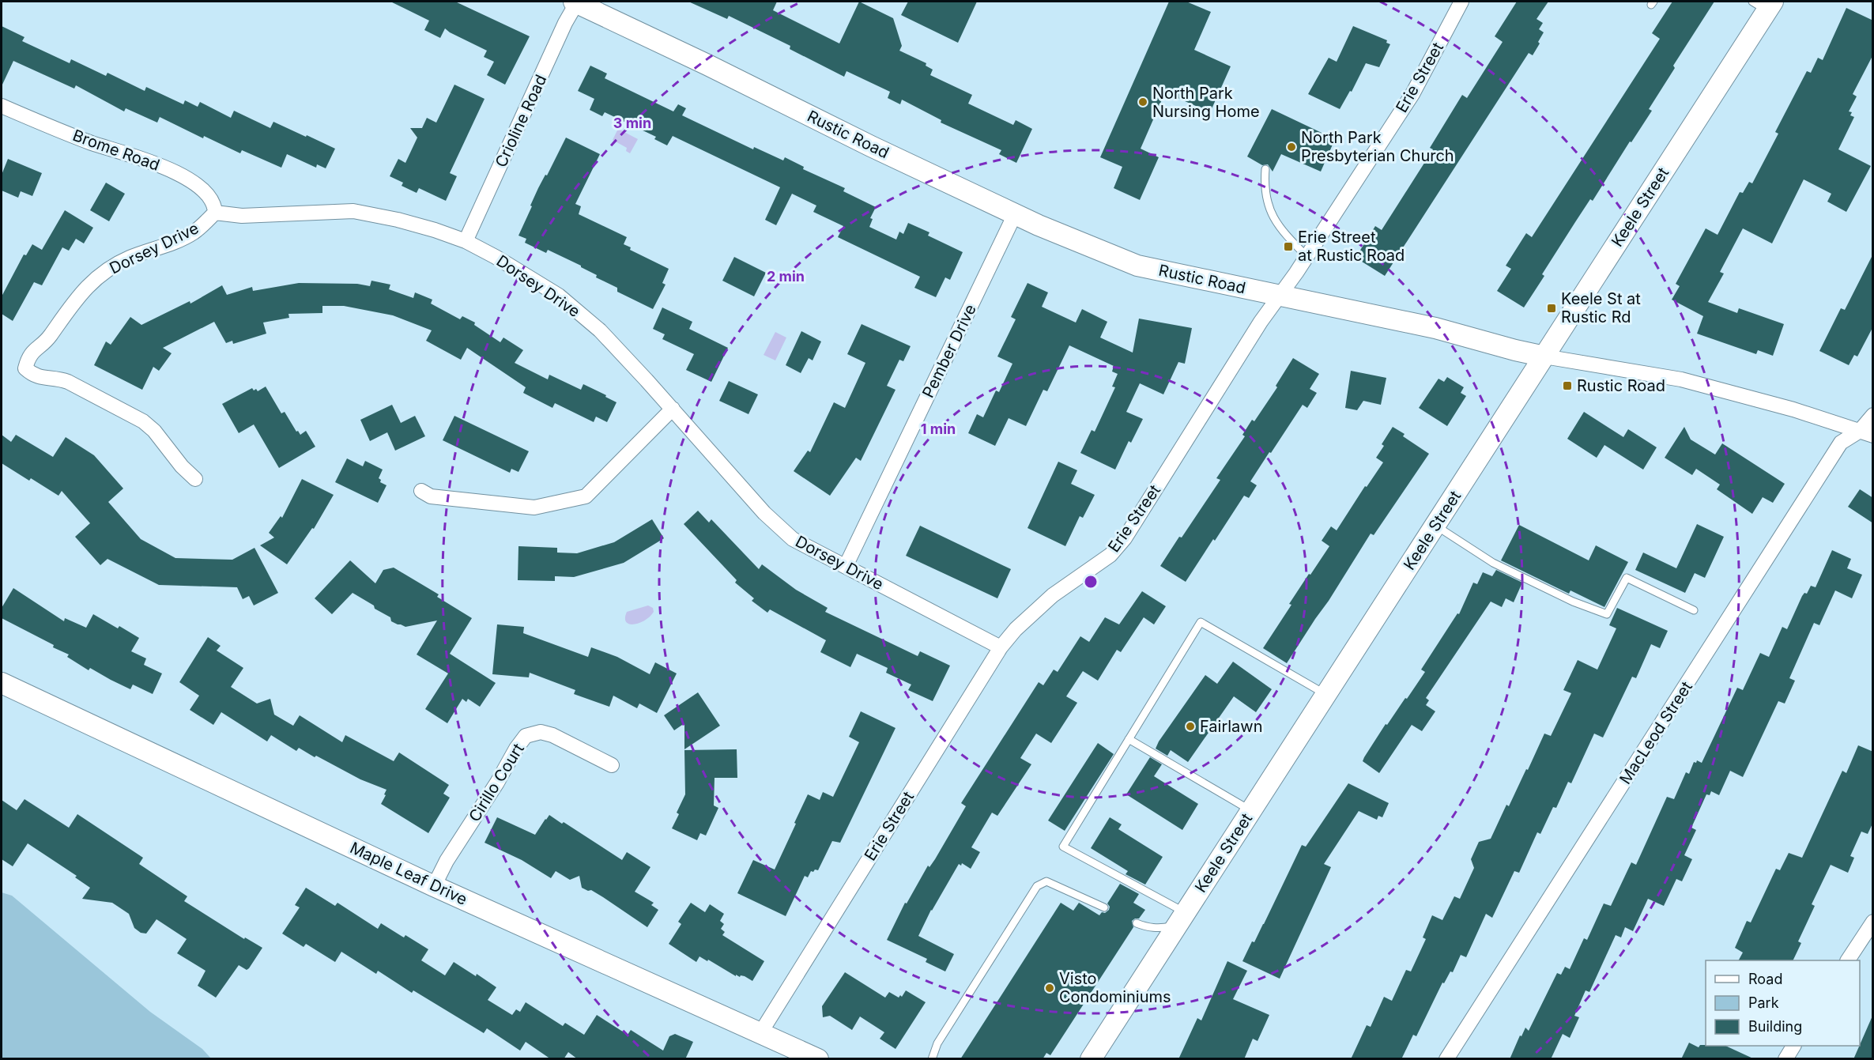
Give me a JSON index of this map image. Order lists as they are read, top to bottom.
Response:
{
  "streets": {
    "street": [
      "Erie Street",
      "Crioline Road",
      "Rustic Road",
      "Brome Road",
      "Keele Street",
      "Dorsey Drive",
      "Pember Drive",
      "MacLeod Street",
      "Cirillo Court",
      "Maple Leaf Drive"
    ]
  },
  "crossings": [
    ["Erie Street", "Rustic Road"],
    ["Erie Street", "Dorsey Drive"],
    ["Erie Street", "Maple Leaf Drive"],
    ["Crioline Road", "Rustic Road"],
    ["Crioline Road", "Dorsey Drive"],
    ["Rustic Road", "Keele Street"],
    ["Rustic Road", "Pember Drive"],
    ["Rustic Road", "MacLeod Street"],
    ["Brome Road", "Dorsey Drive"],
    ["Dorsey Drive", "Pember Drive"],
    ["Cirillo Court", "Maple Leaf Drive"]
  ],
  "places": {
    "other": [
      "North Park Nursing Home",
      "North Park Presbyterian Church",
      "Fairlawn",
      "Visto Condominiums"
    ],
    "transit": ["Erie Street at Rustic Road", "Keele St at Rustic Rd", "Rustic Road"]
  },
  "legend": ["Road", "Park", "Building"],
  "rings": ["3 min", "2 min", "1 min"]
}
